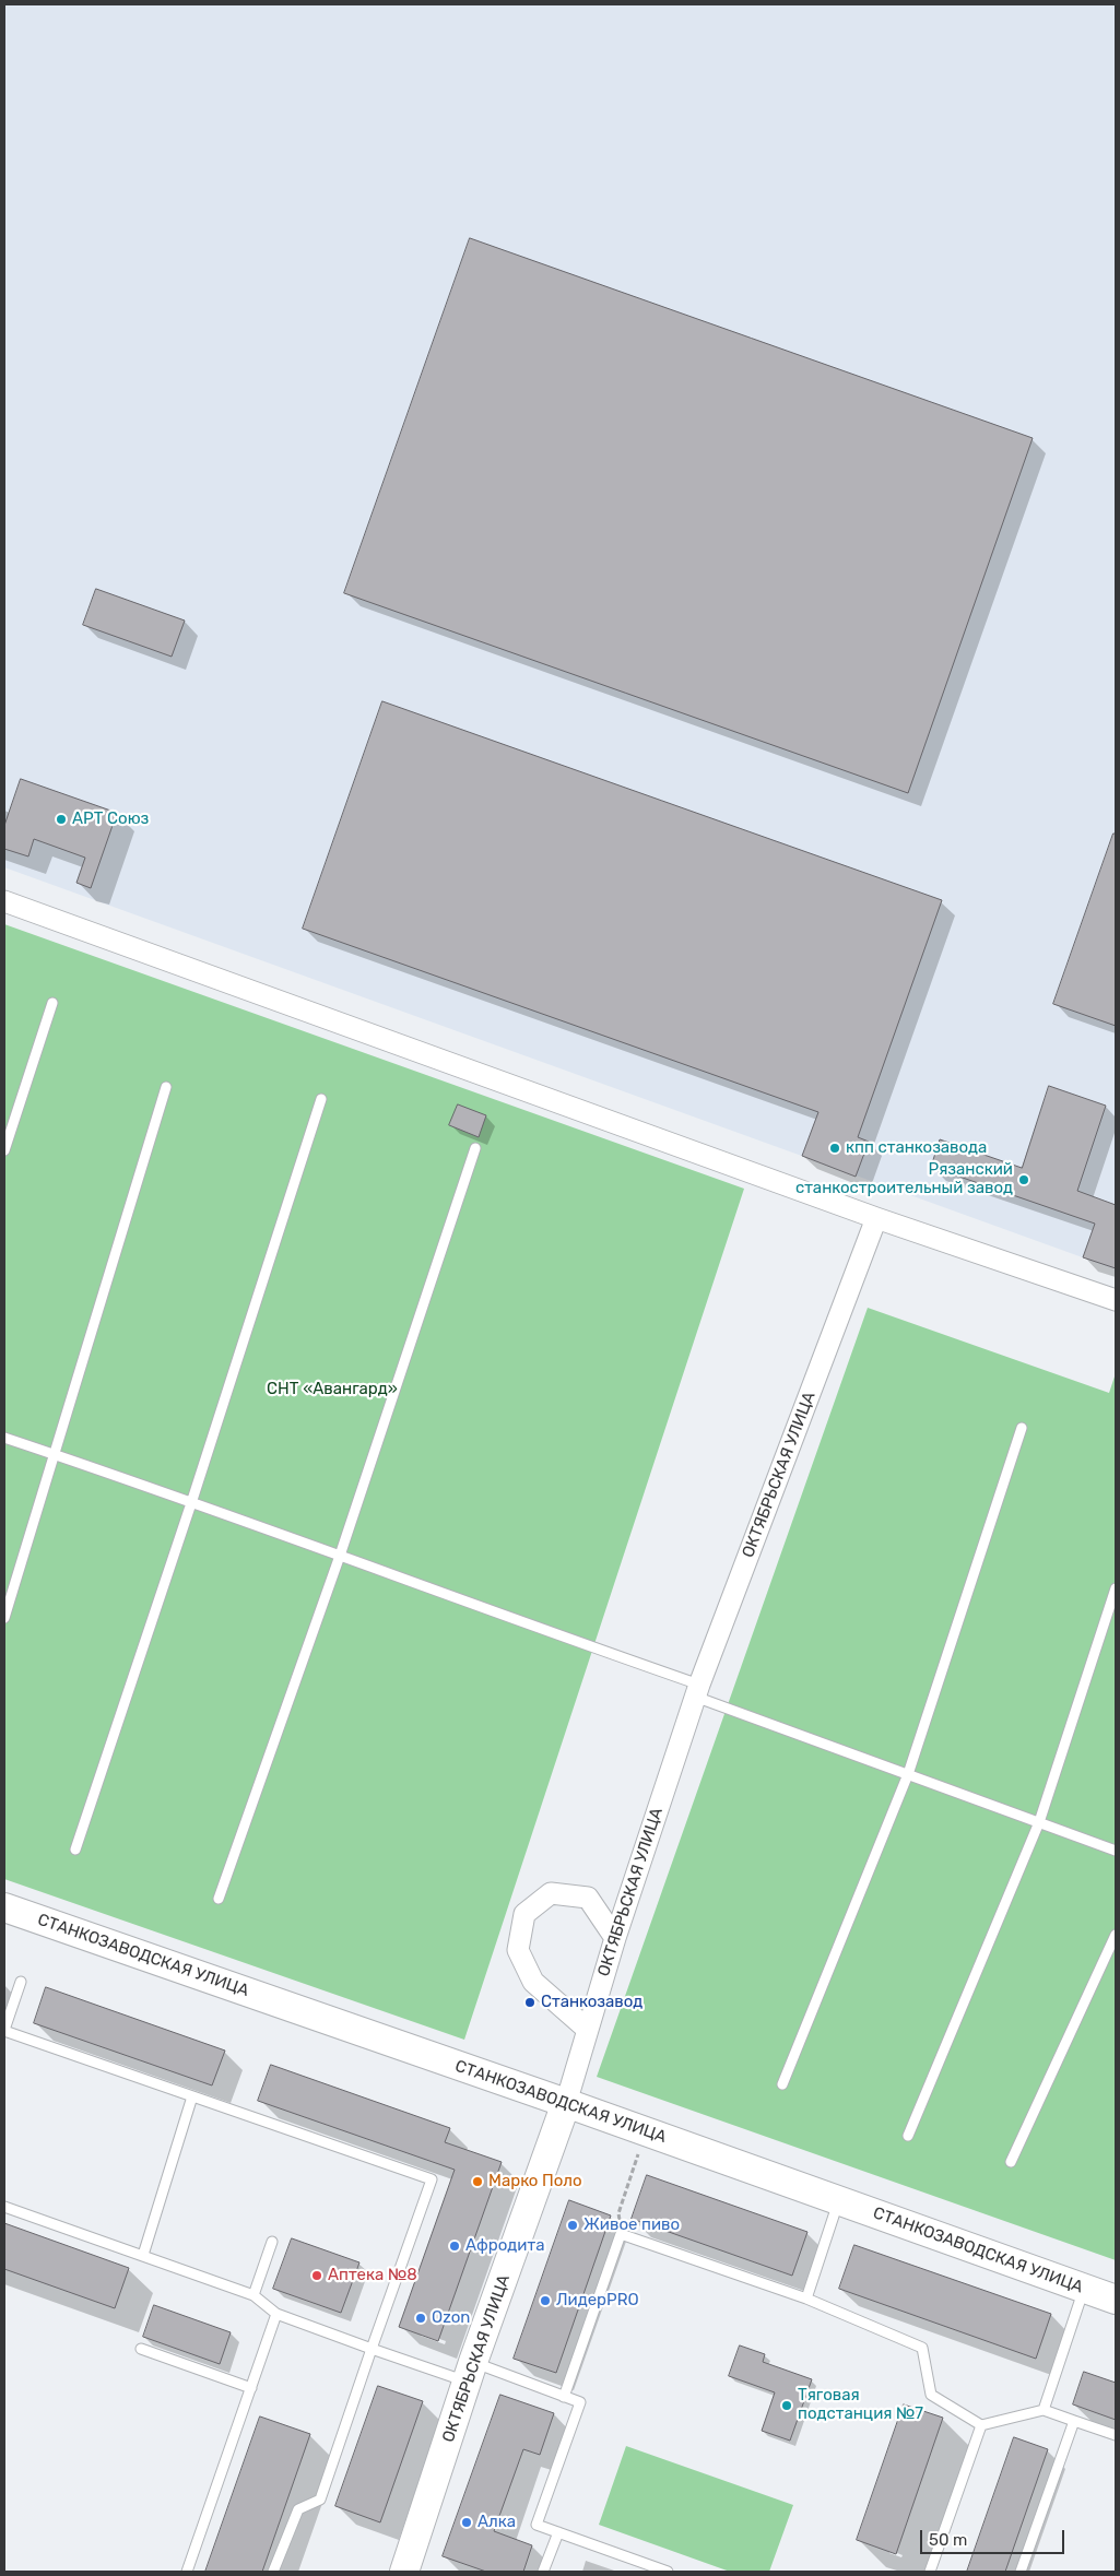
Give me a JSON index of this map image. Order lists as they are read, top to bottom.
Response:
{
  "streets": {
    "street": ["ОКТЯБРЬСКАЯ УЛИЦА", "СТАНКОЗАВОДСКАЯ УЛИЦА"]
  },
  "crossings": [
    ["ОКТЯБРЬСКАЯ УЛИЦА", "СТАНКОЗАВОДСКАЯ УЛИЦА"]
  ],
  "parks": ["СНТ «Авангард»"],
  "places": [
    "АРТ Союз",
    "кпп станкозавода",
    "Рязанский станкостроительный завод",
    "Станкозавод",
    "Марко Поло",
    "Живое пиво",
    "Афродита",
    "Аптека №8",
    "ЛидерPRO",
    "Ozon",
    "Тяговая подстанция №7",
    "Алка"
  ],
  "scale_bar": "50 m"
}
